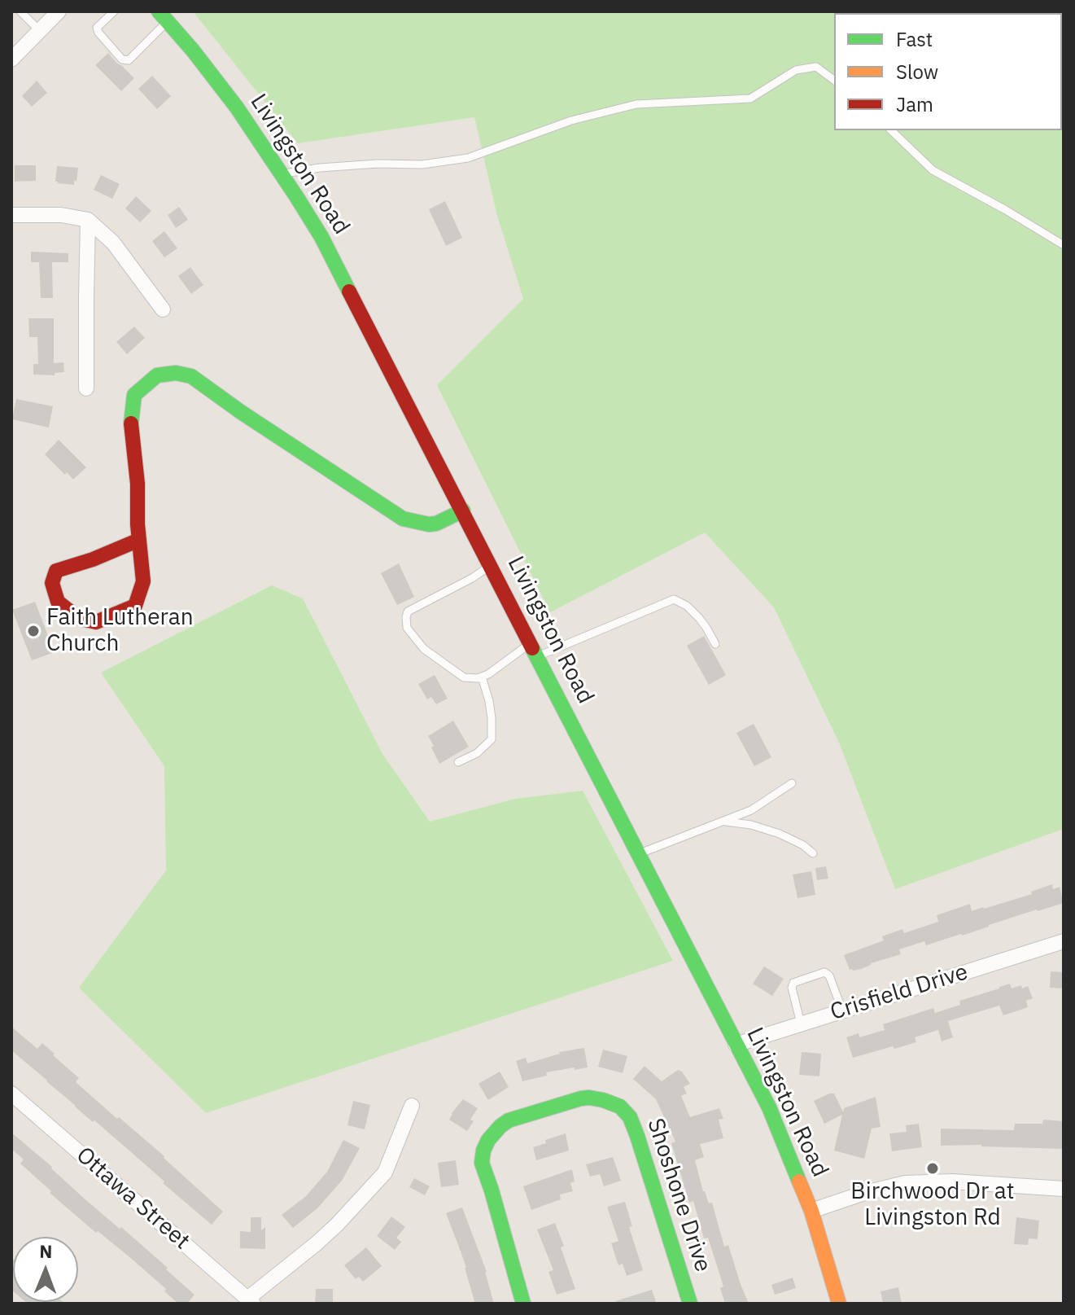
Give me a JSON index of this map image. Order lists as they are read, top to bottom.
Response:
{
  "streets": {
    "main road": ["Livingston Road", "Shoshone Drive"],
    "street": ["Crisfield Drive", "Ottawa Street"]
  },
  "crossings": [
    ["Livingston Road", "Crisfield Drive"]
  ],
  "places": ["Faith Lutheran Church", "Birchwood Dr at Livingston Rd"],
  "legend": ["Fast", "Slow", "Jam"],
  "north": "top"
}
